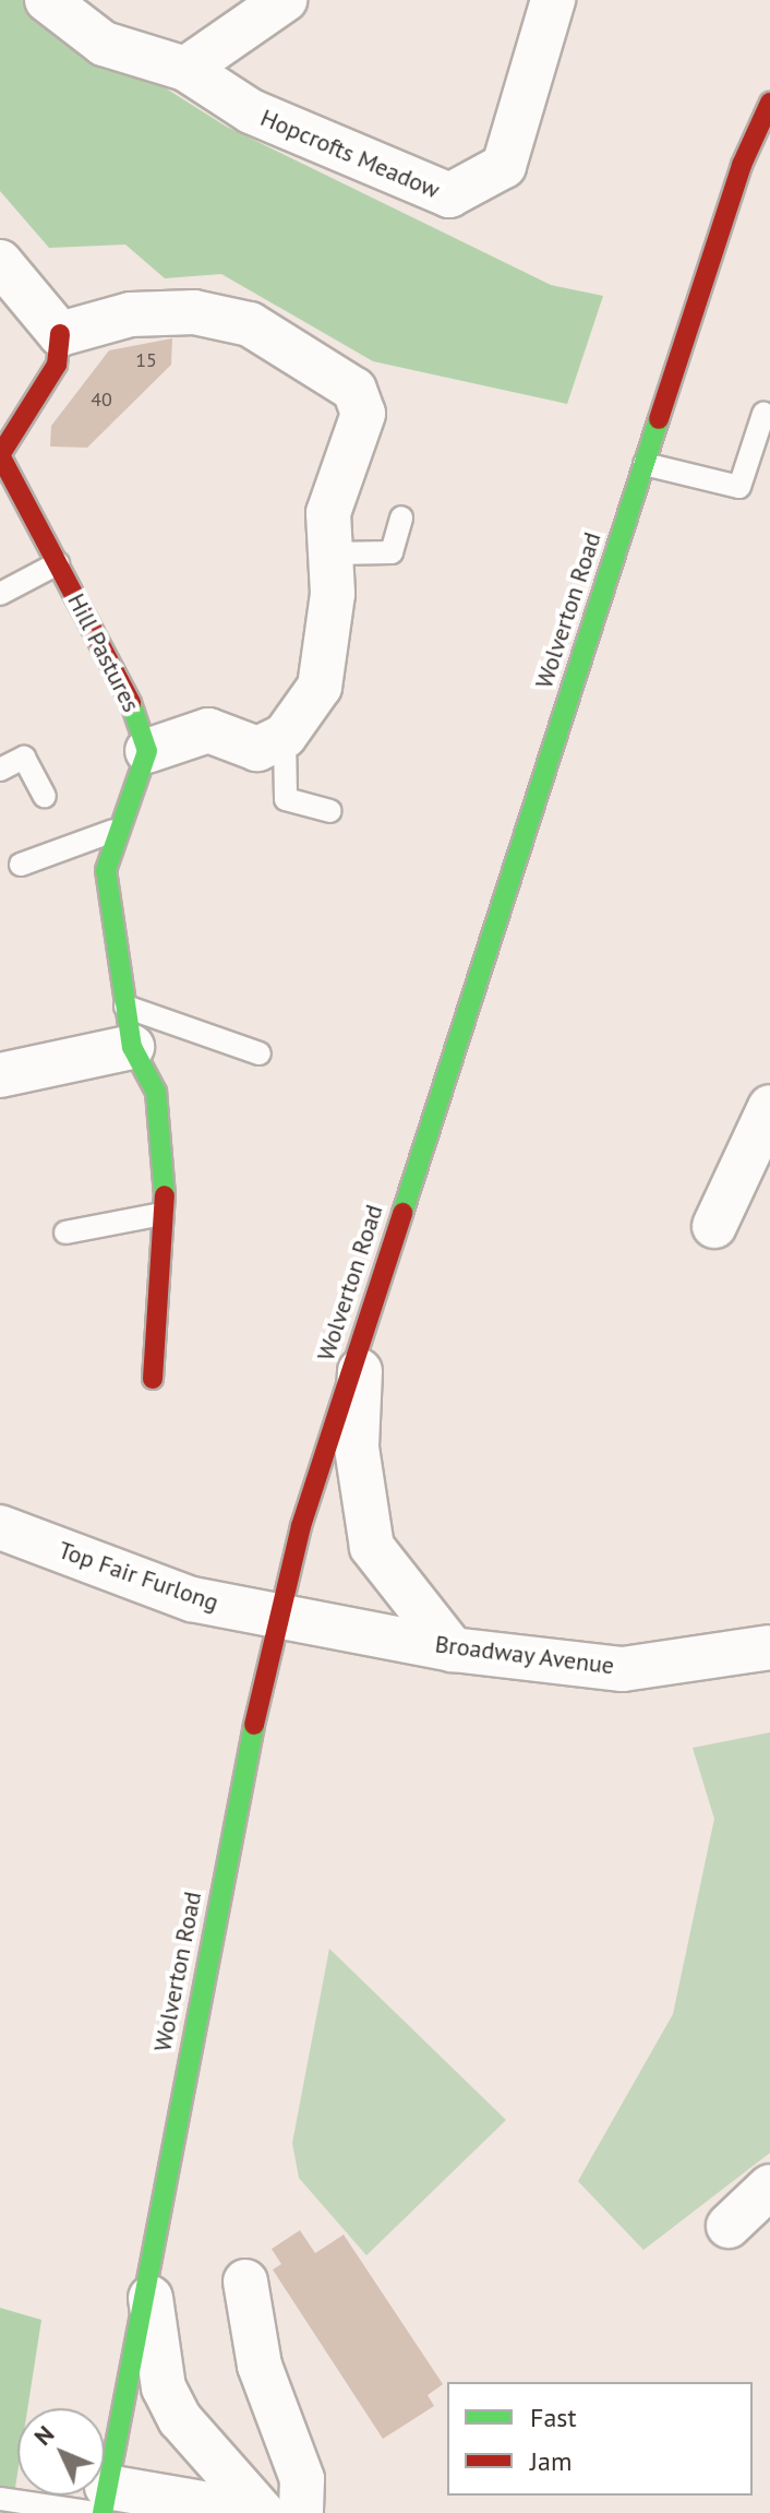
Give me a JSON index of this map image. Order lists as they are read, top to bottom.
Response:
{
  "streets": {
    "street": [
      "Hopcrofts Meadow",
      "Wolverton Road",
      "Hill Pastures",
      "Top Fair Furlong",
      "Broadway Avenue"
    ]
  },
  "crossings": [
    ["Wolverton Road", "Top Fair Furlong"],
    ["Wolverton Road", "Broadway Avenue"],
    ["Top Fair Furlong", "Broadway Avenue"]
  ],
  "house_numbers": ["15", "40"],
  "legend": ["Fast", "Jam"],
  "north": "top left"
}
